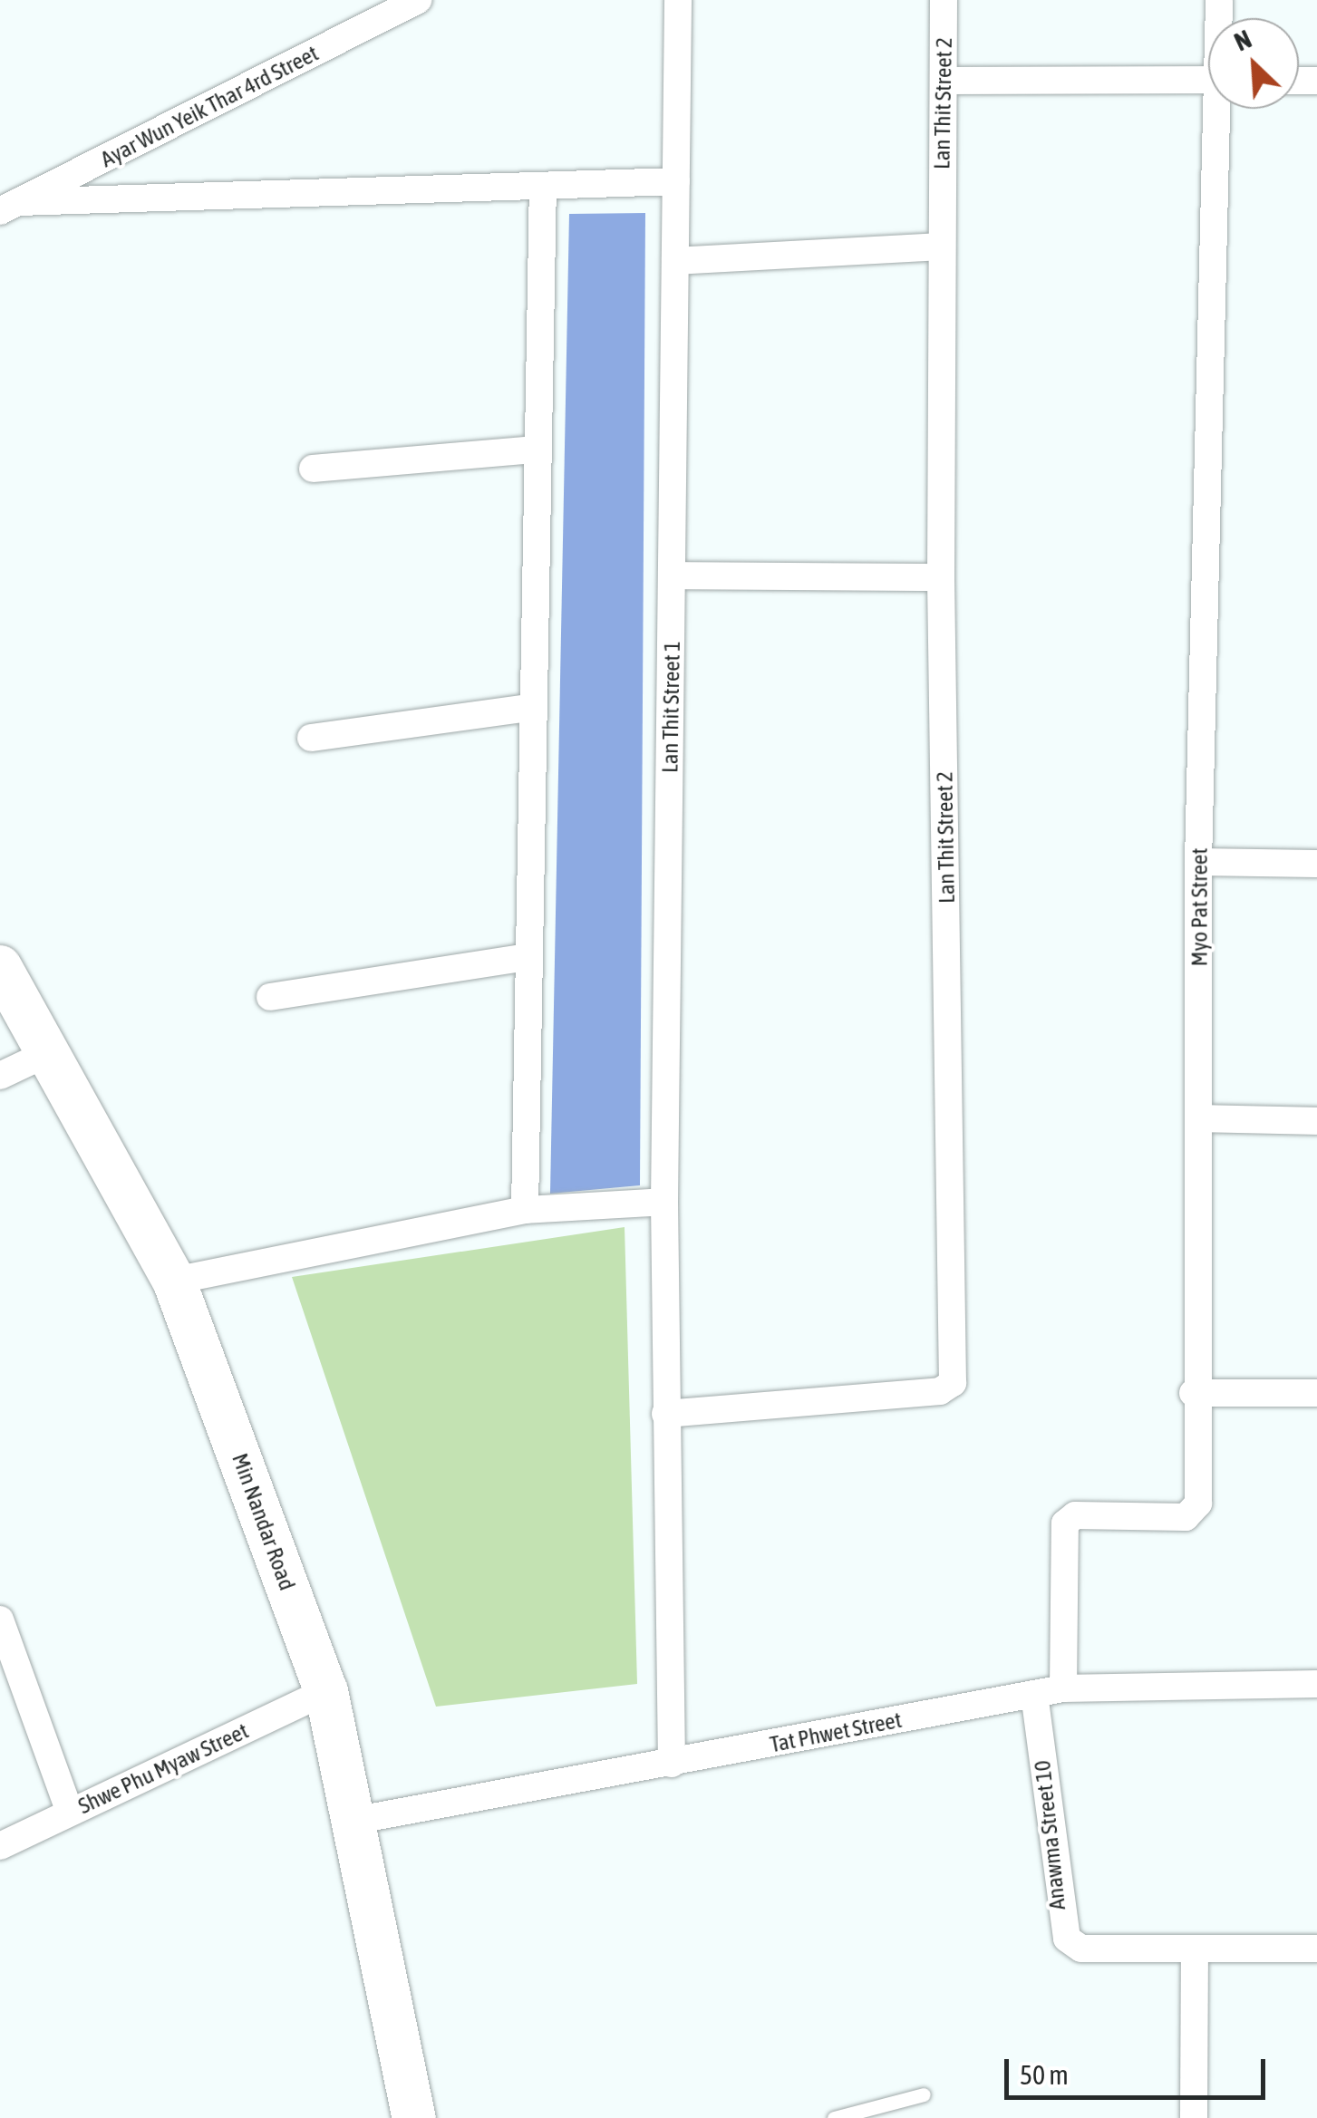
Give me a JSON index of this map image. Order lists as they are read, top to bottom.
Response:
{
  "streets": {
    "main road": ["Min Nandar Road"],
    "street": [
      "Lan Thit Street 2",
      "Ayar Wun Yeik Thar 4rd Street",
      "Lan Thit Street 1",
      "Myo Pat Street",
      "Tat Phwet Street",
      "Shwe Phu Myaw Street",
      "Anawma Street 10"
    ]
  },
  "crossings": [
    ["Lan Thit Street 2", "Lan Thit Street 1"],
    ["Lan Thit Street 1", "Tat Phwet Street"],
    ["Myo Pat Street", "Tat Phwet Street"],
    ["Min Nandar Road", "Tat Phwet Street"],
    ["Min Nandar Road", "Shwe Phu Myaw Street"],
    ["Tat Phwet Street", "Anawma Street 10"]
  ],
  "scale_bar": "50 m",
  "north": "top left"
}
